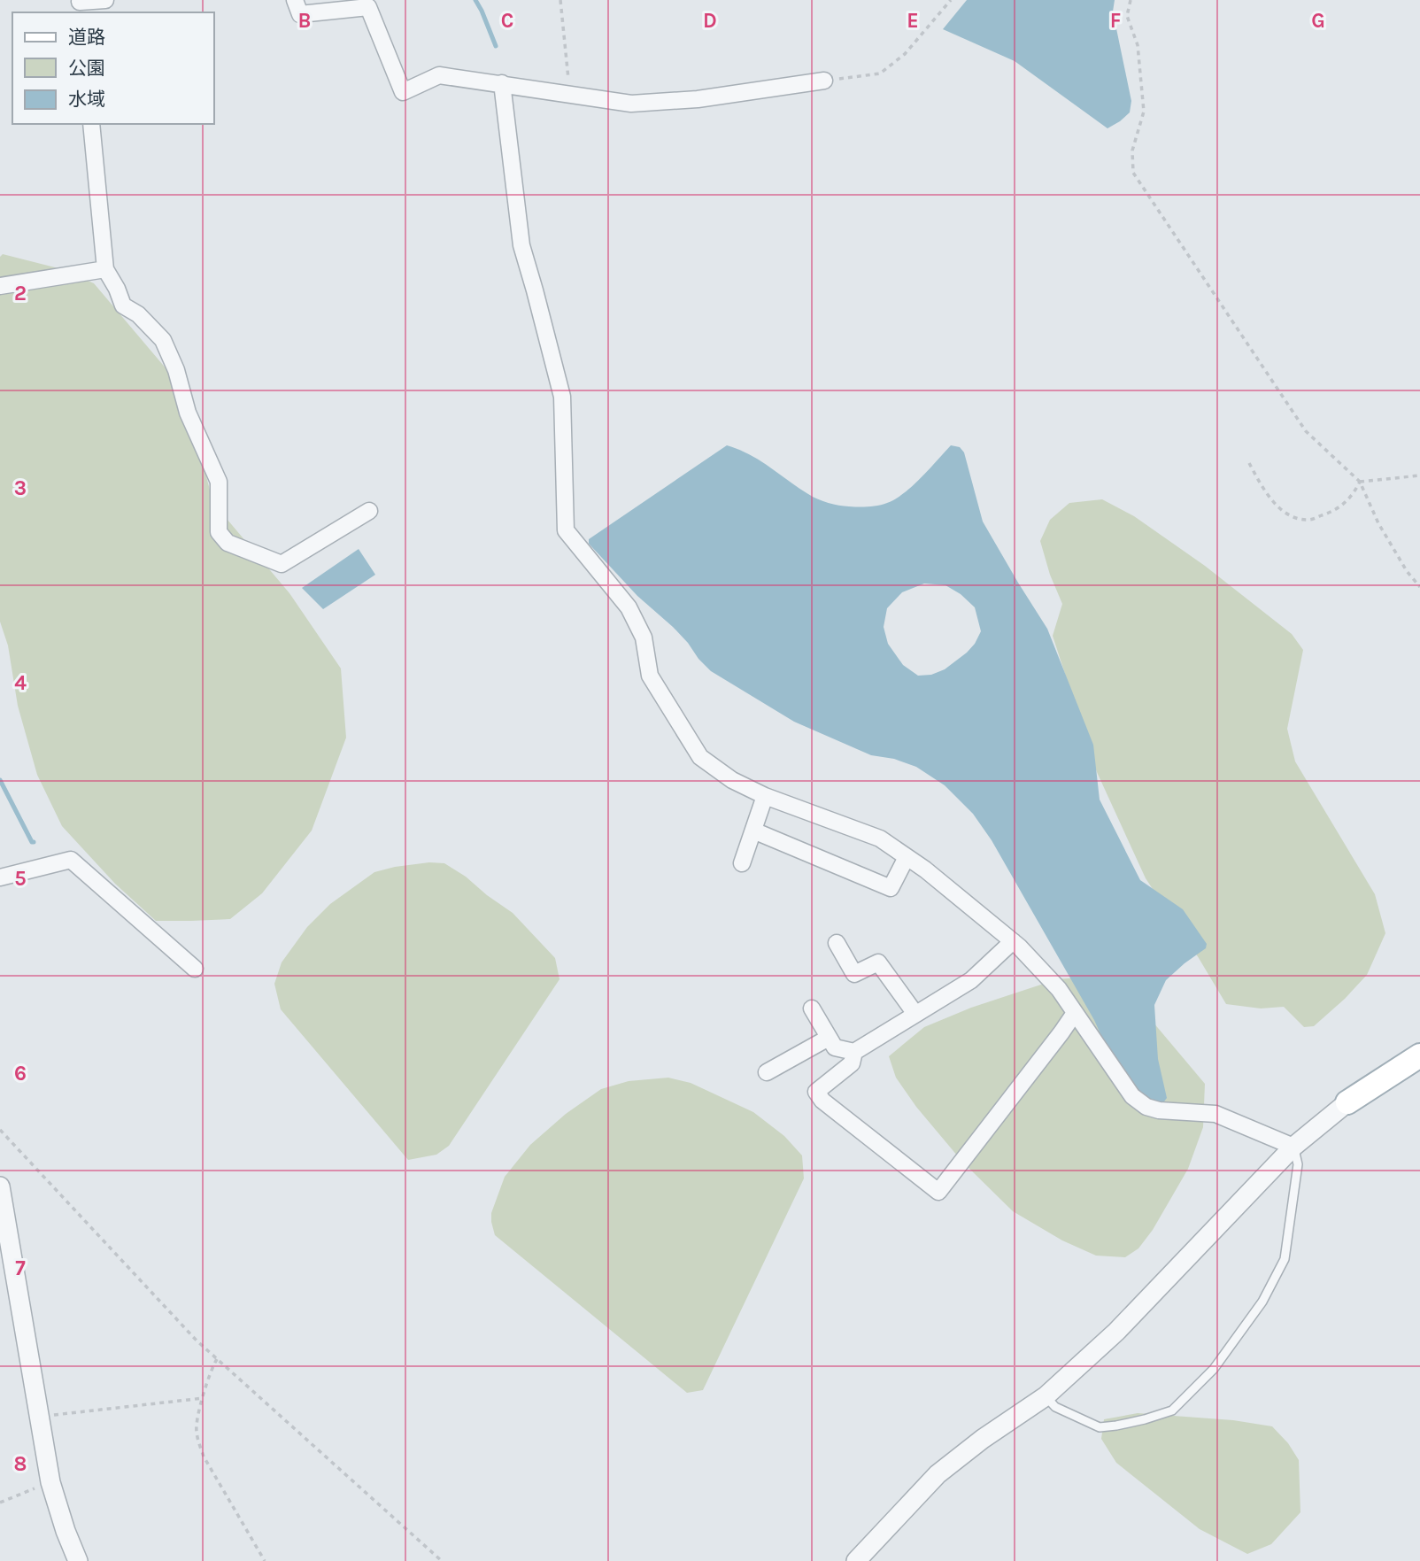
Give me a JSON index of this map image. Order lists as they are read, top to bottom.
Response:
{
  "legend": ["道路", "公園", "水域"],
  "grid": {
    "columns": [
      "B",
      "C",
      "D",
      "E",
      "F",
      "G"
    ],
    "rows": [
      "2",
      "3",
      "4",
      "5",
      "6",
      "7",
      "8"
    ]
  }
}
